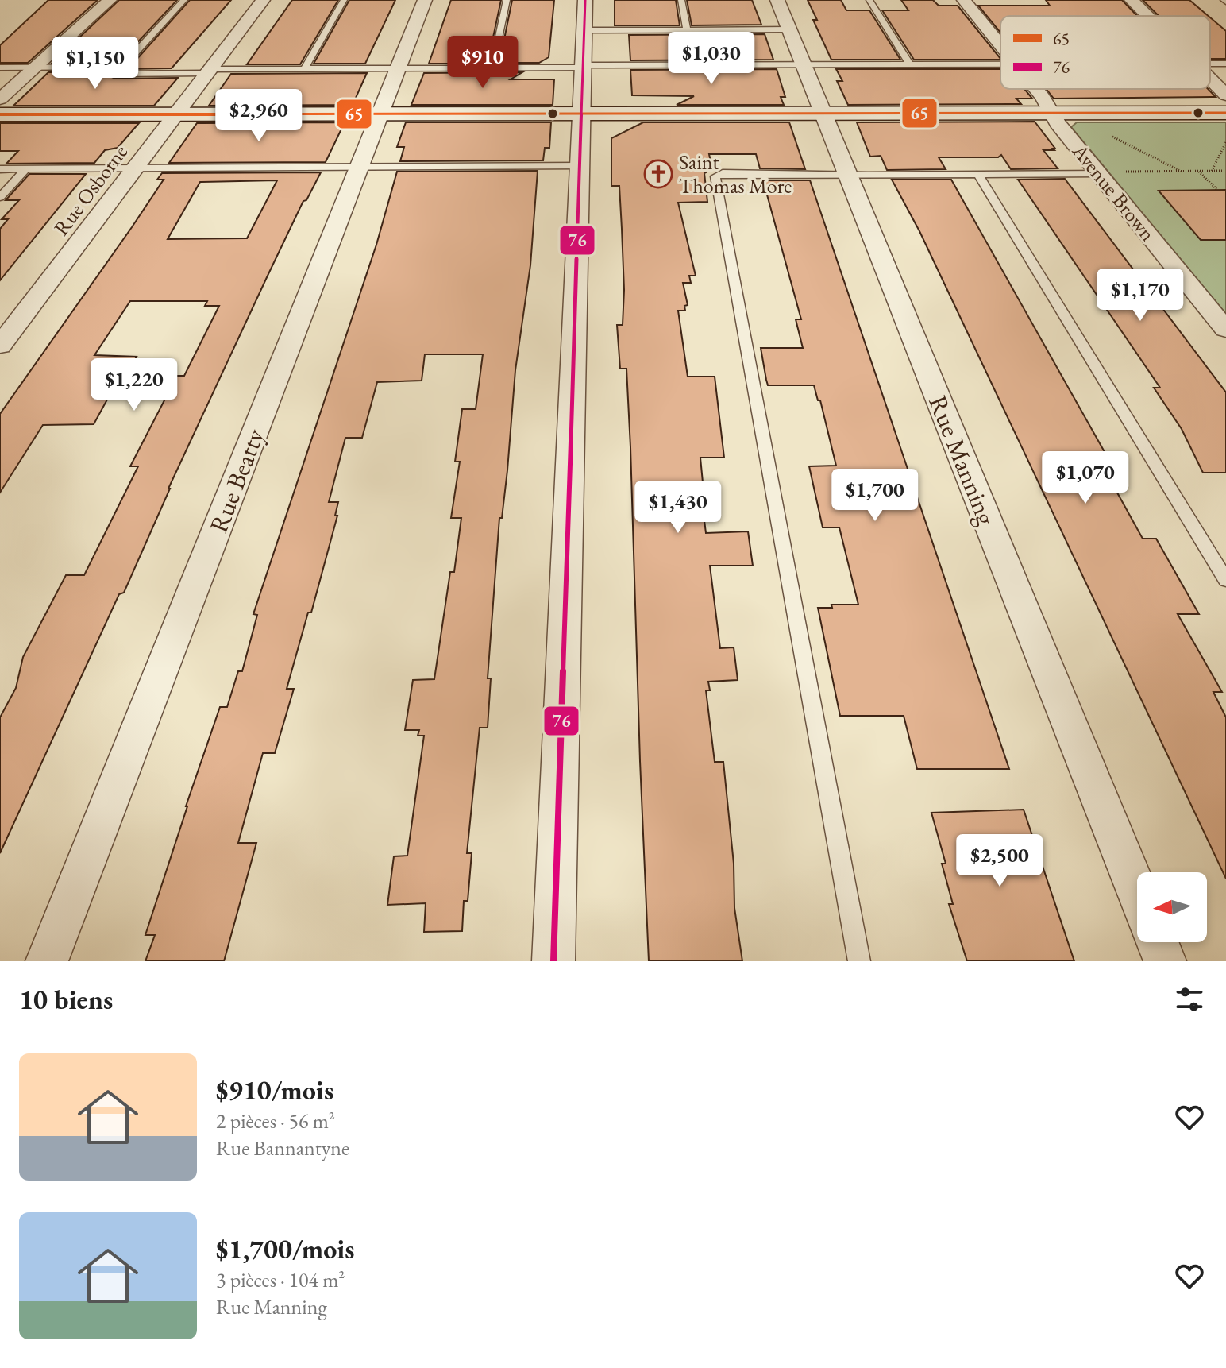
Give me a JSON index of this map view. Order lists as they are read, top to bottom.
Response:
{
  "streets": {
    "street": [
      "Rue Osborne",
      "Avenue Brown",
      "Rue Manning",
      "Rue Beatty"
    ]
  },
  "places": {
    "church": ["Saint Thomas More"]
  },
  "lines": ["transit line 76", "transit line 65"],
  "legend": ["65", "76"],
  "north": "left",
  "page": {
    "price": [
      "$1,030",
      "$910",
      "$1,150",
      "$2,960",
      "$1,170",
      "$1,220",
      "$1,070",
      "$1,700",
      "$1,430",
      "$2,500"
    ],
    "heading": "10 biens",
    "list": [
      {
        "name": "$910/mois",
        "note": "2 pièces · 56 m² · Rue Bannantyne"
      },
      {
        "name": "$1,700/mois",
        "note": "3 pièces · 104 m² · Rue Manning"
      }
    ]
  }
}
